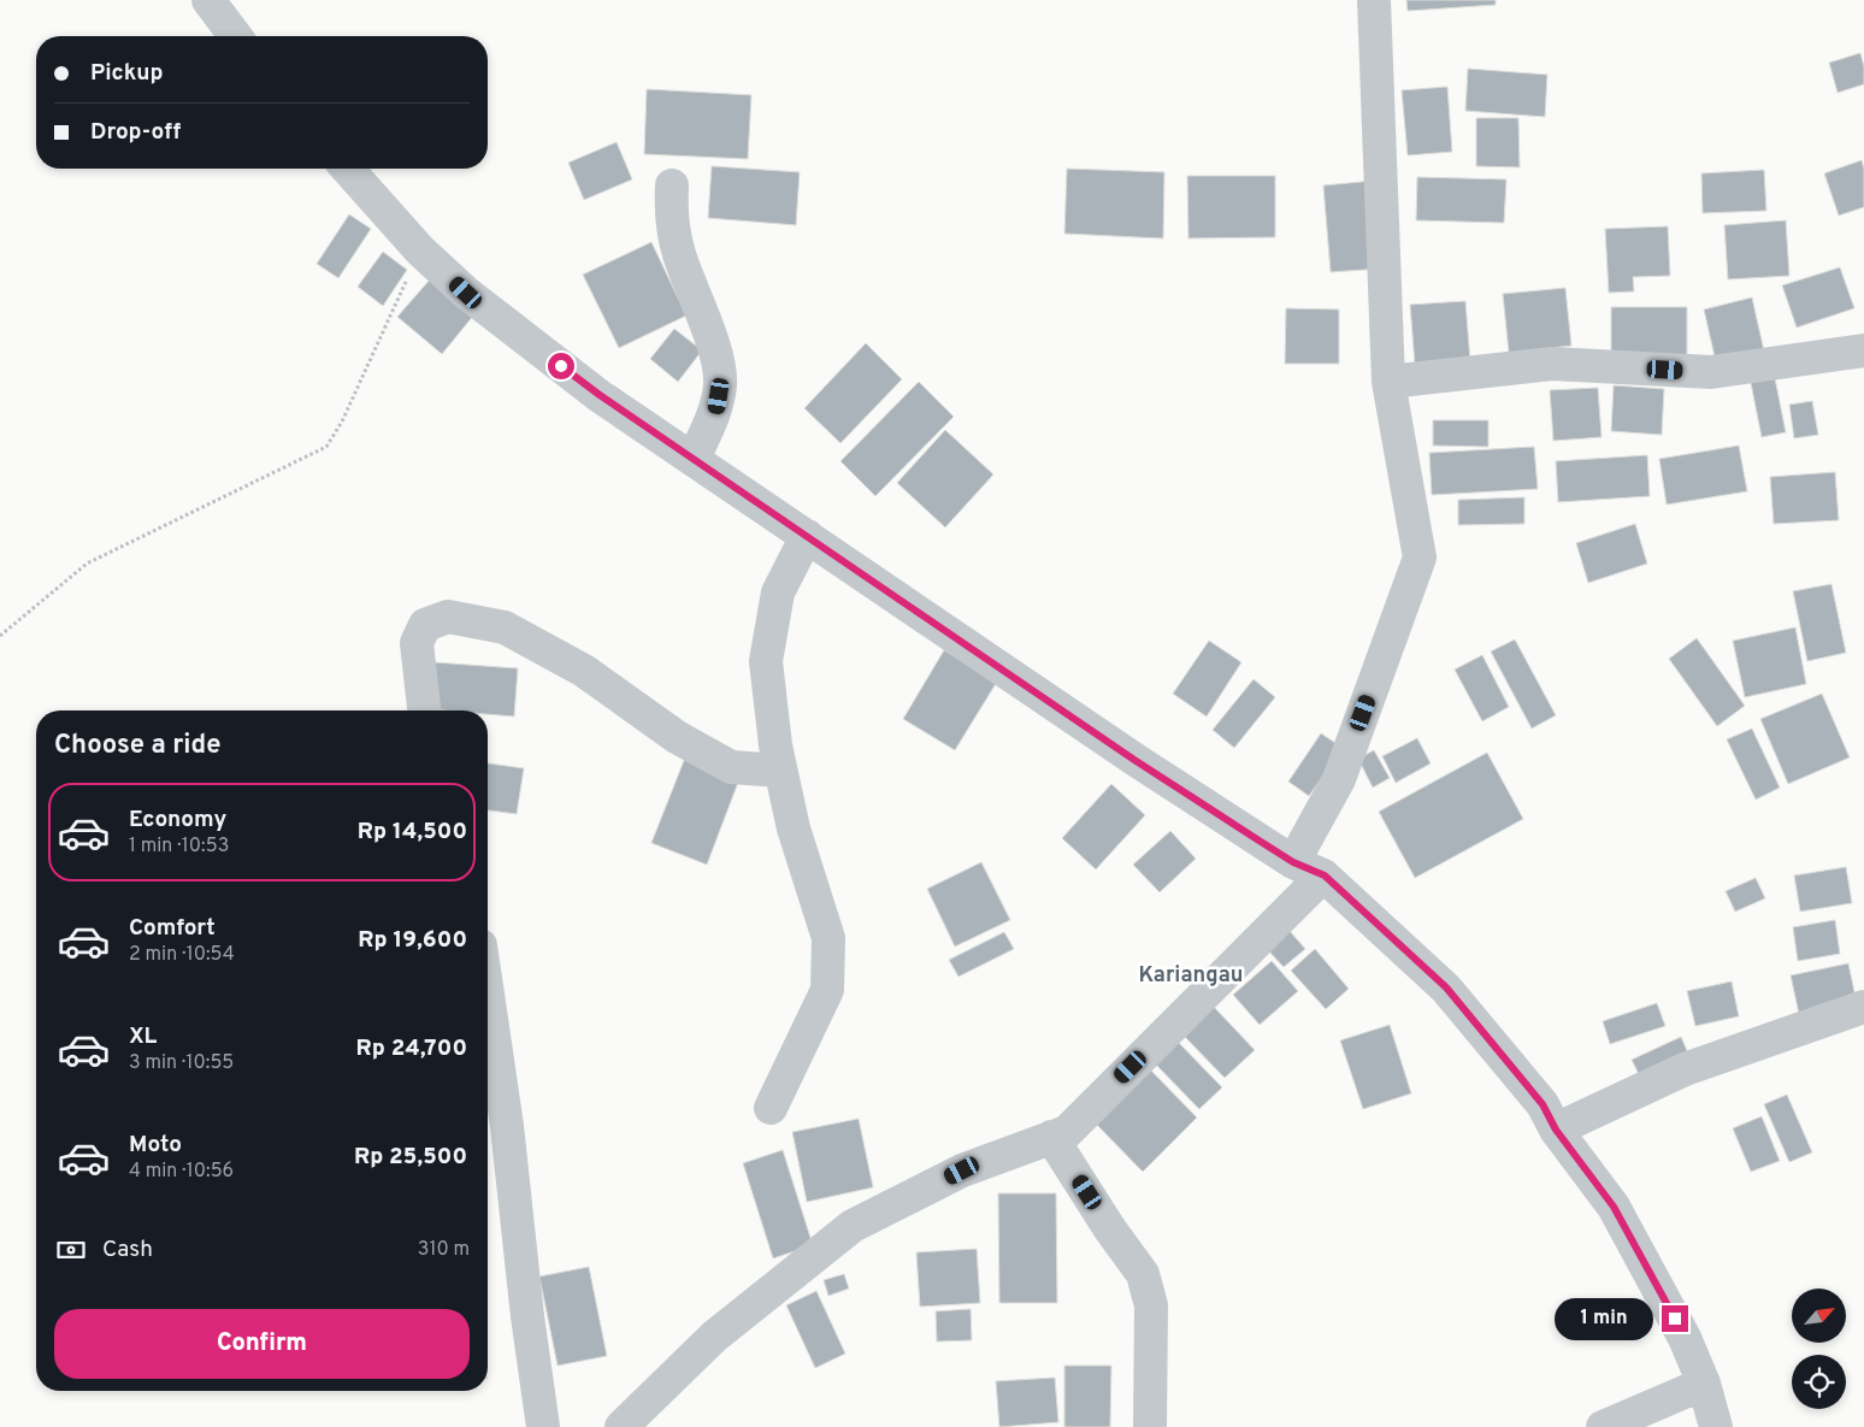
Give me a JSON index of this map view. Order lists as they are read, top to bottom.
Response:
{
  "districts": ["Kariangau"],
  "north": "top right",
  "page": {
    "banner": ["Pickup", "Drop-off"],
    "heading": "Choose a ride",
    "list": [
      {
        "name": "Economy",
        "note": "1 min · 10:53",
        "value": "Rp 14,500"
      },
      {
        "name": "Comfort",
        "note": "2 min · 10:54",
        "value": "Rp 19,600"
      },
      {
        "name": "XL",
        "note": "3 min · 10:55",
        "value": "Rp 24,700"
      },
      {
        "name": "Moto",
        "note": "4 min · 10:56",
        "value": "Rp 25,500"
      }
    ],
    "pay": ["Cash", "310 m"],
    "buttons": "Confirm",
    "bubble": "1 min"
  }
}
